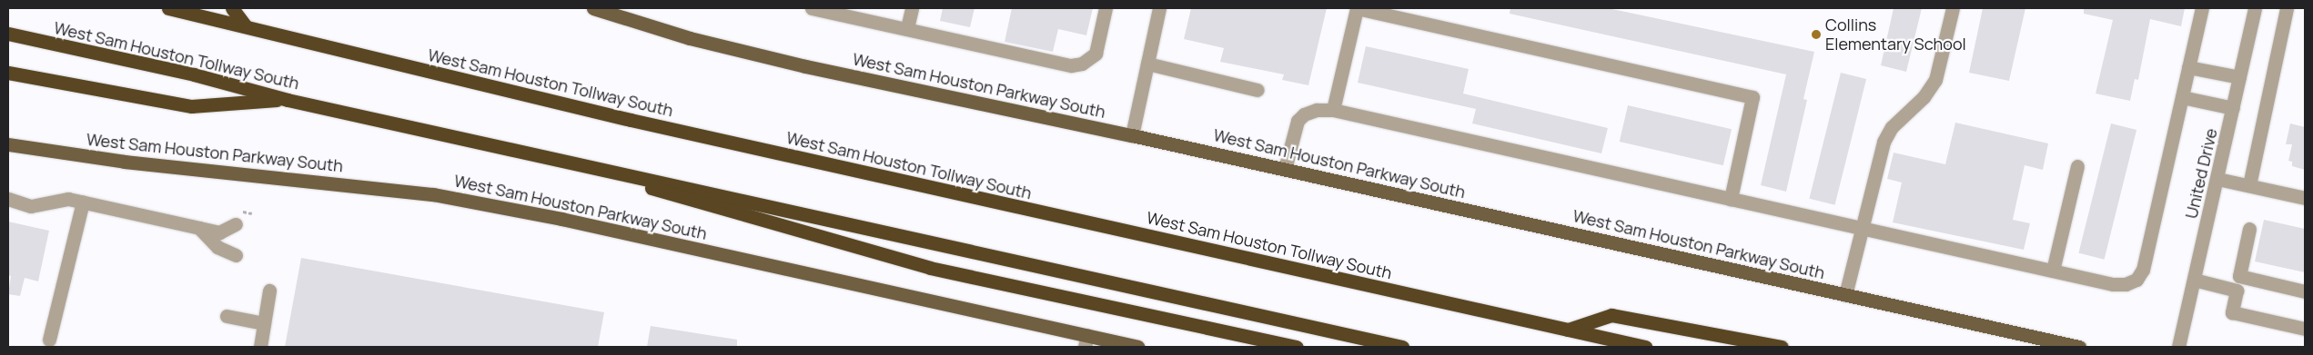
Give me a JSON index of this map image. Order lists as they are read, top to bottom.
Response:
{
  "streets": {
    "highway": ["West Sam Houston Tollway South"],
    "main road": ["West Sam Houston Parkway South"],
    "street": ["United Drive"]
  },
  "places": ["Collins Elementary School"]
}
